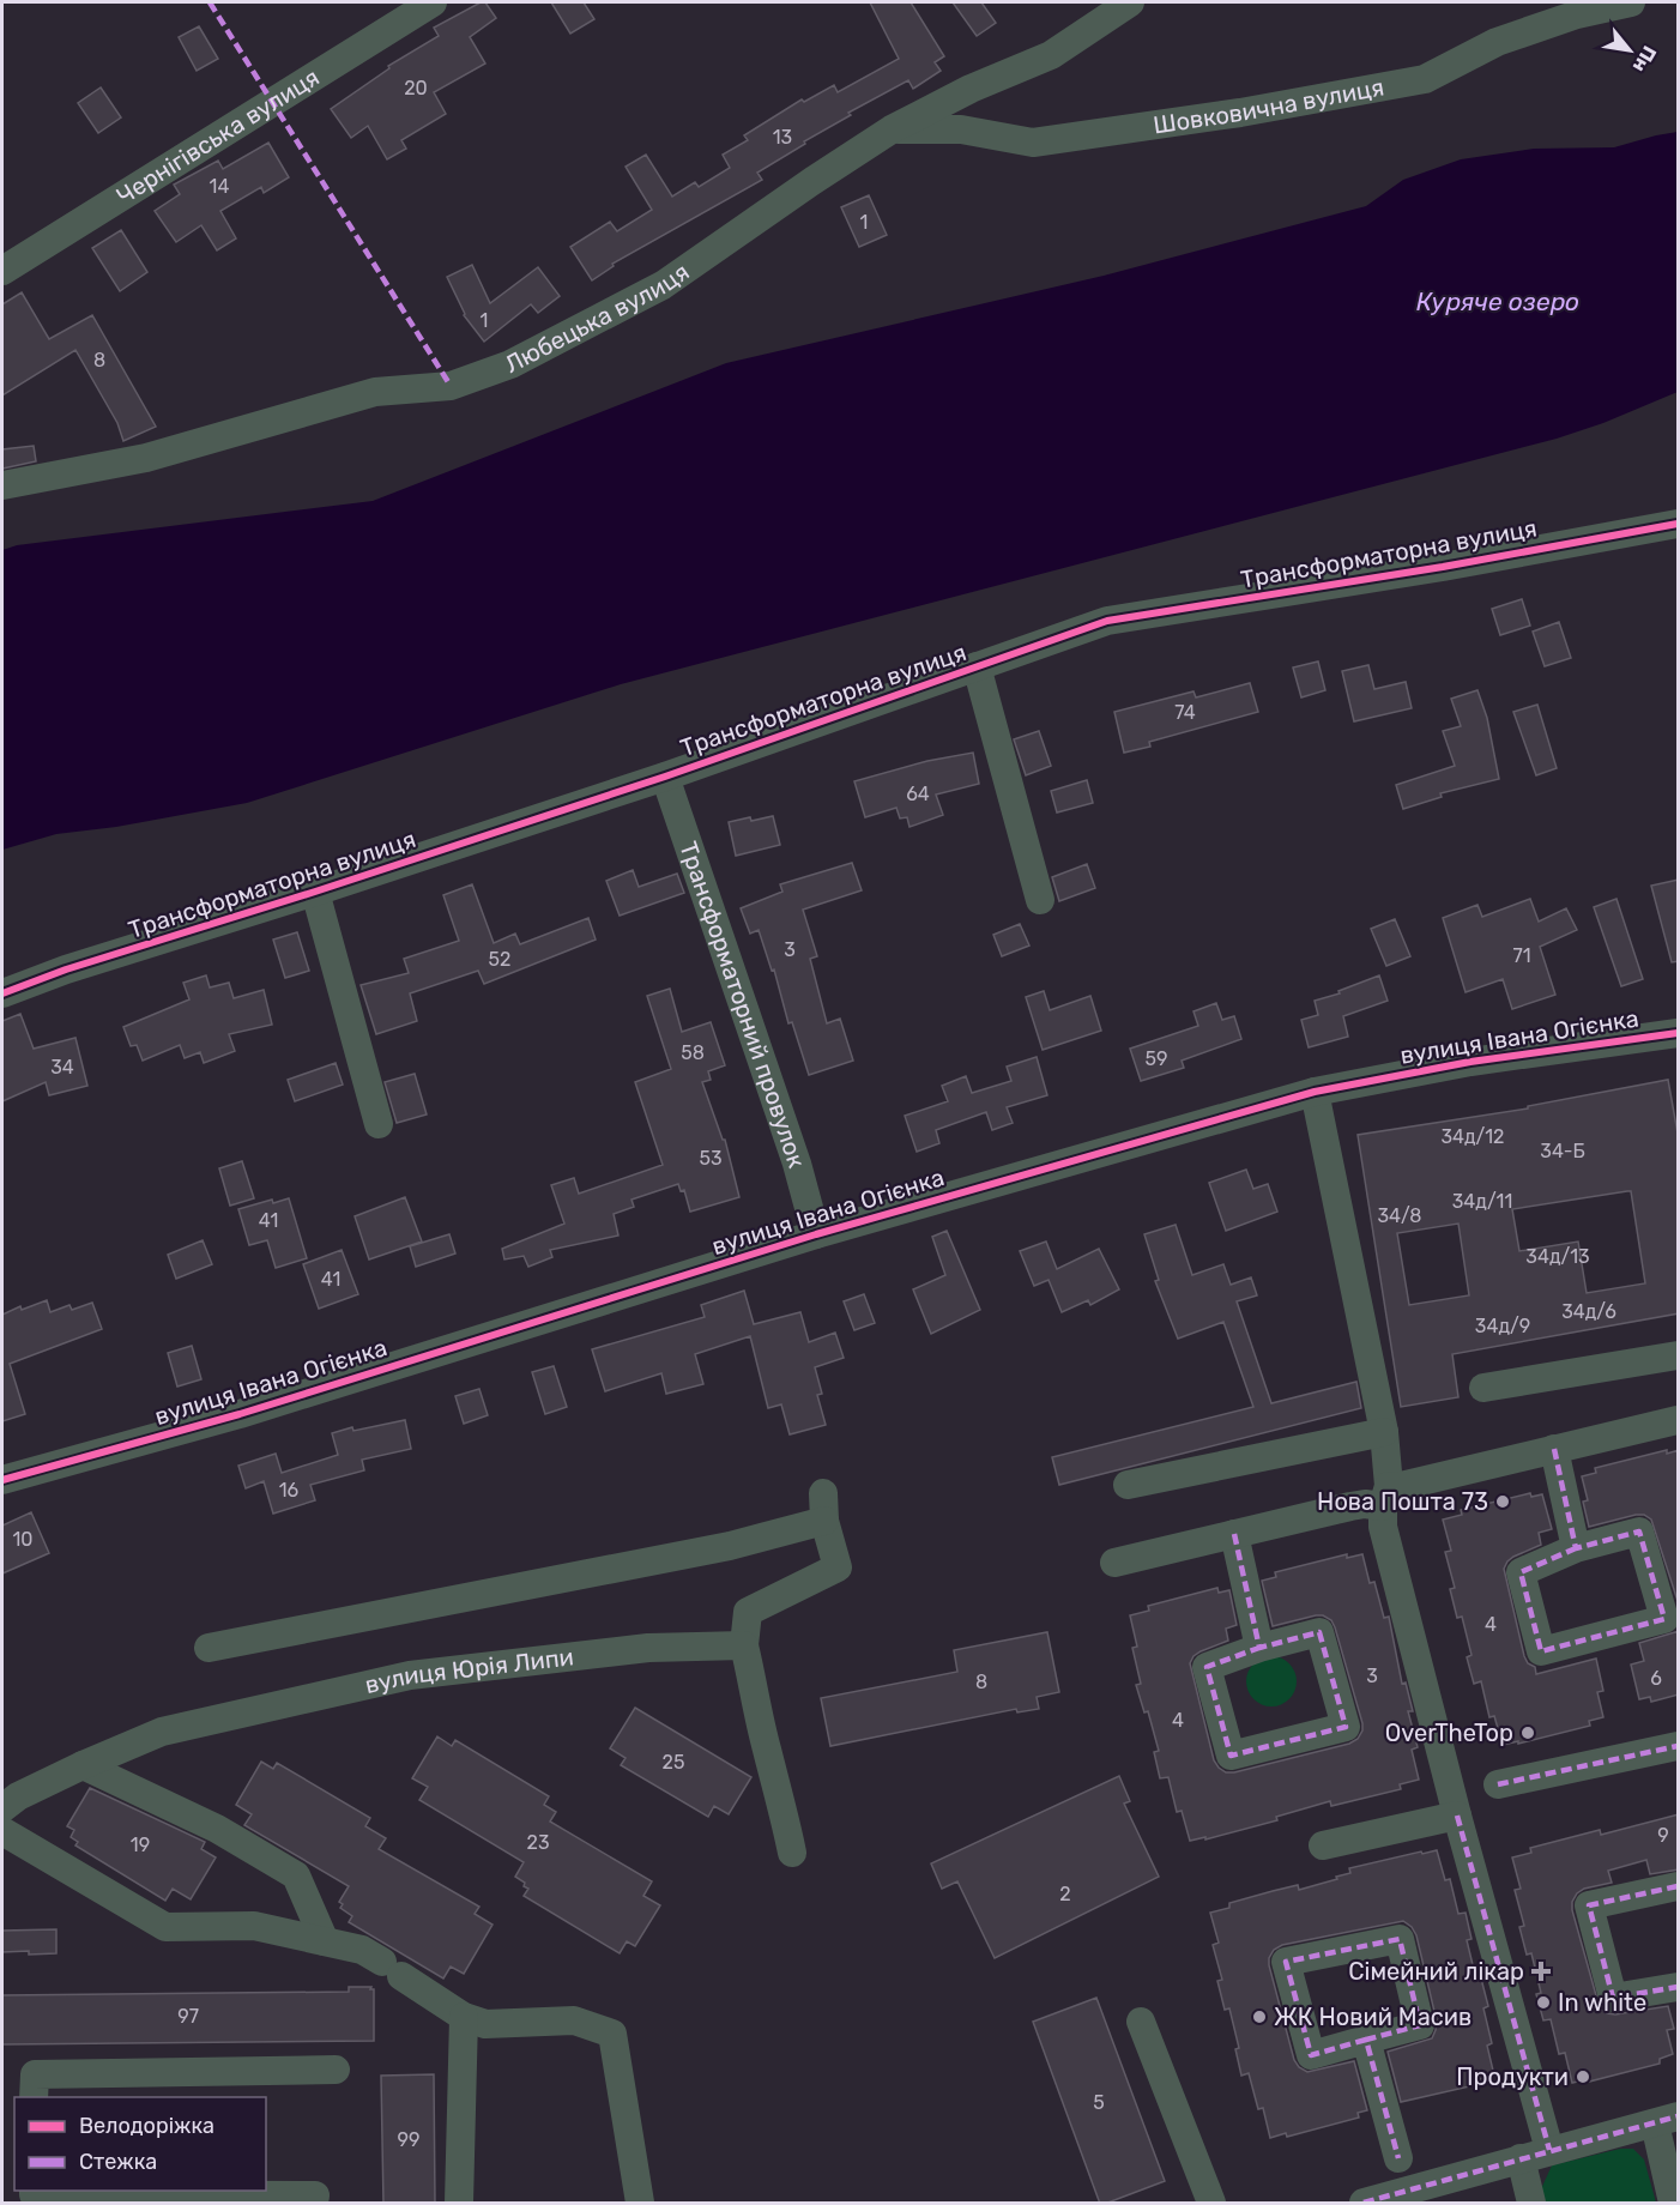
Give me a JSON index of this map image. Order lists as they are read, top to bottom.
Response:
{
  "streets": {
    "street": [
      "Шовковична вулиця",
      "Чернігівська вулиця",
      "Любецька вулиця",
      "Трансформаторна вулиця",
      "Трансформаторний провулок",
      "вулиця Івана Огієнка",
      "вулиця Юрія Липи"
    ]
  },
  "crossings": [
    ["Шовковична вулиця", "Любецька вулиця"],
    ["Трансформаторна вулиця", "Трансформаторний провулок"],
    ["Трансформаторний провулок", "вулиця Івана Огієнка"]
  ],
  "water": ["Куряче озеро"],
  "places": {
    "other": [
      "Нова Пошта 73",
      "OverTheTop",
      "In white",
      "ЖК Новий Масив",
      "Продукти"
    ],
    "health": ["Сімейний лікар"]
  },
  "house_numbers": [
    "20",
    "13",
    "14",
    "1",
    "1",
    "8",
    "74",
    "64",
    "3",
    "71",
    "52",
    "58",
    "59",
    "34",
    "34д/12",
    "34-Б",
    "53",
    "34д/11",
    "34/8",
    "41",
    "34д/13",
    "41",
    "34д/6",
    "34д/9",
    "16",
    "10",
    "4",
    "3",
    "6",
    "8",
    "4",
    "25",
    "9",
    "23",
    "19",
    "2",
    "97",
    "5",
    "99"
  ],
  "legend": ["Велодоріжка", "Стежка"],
  "north": "bottom right"
}
